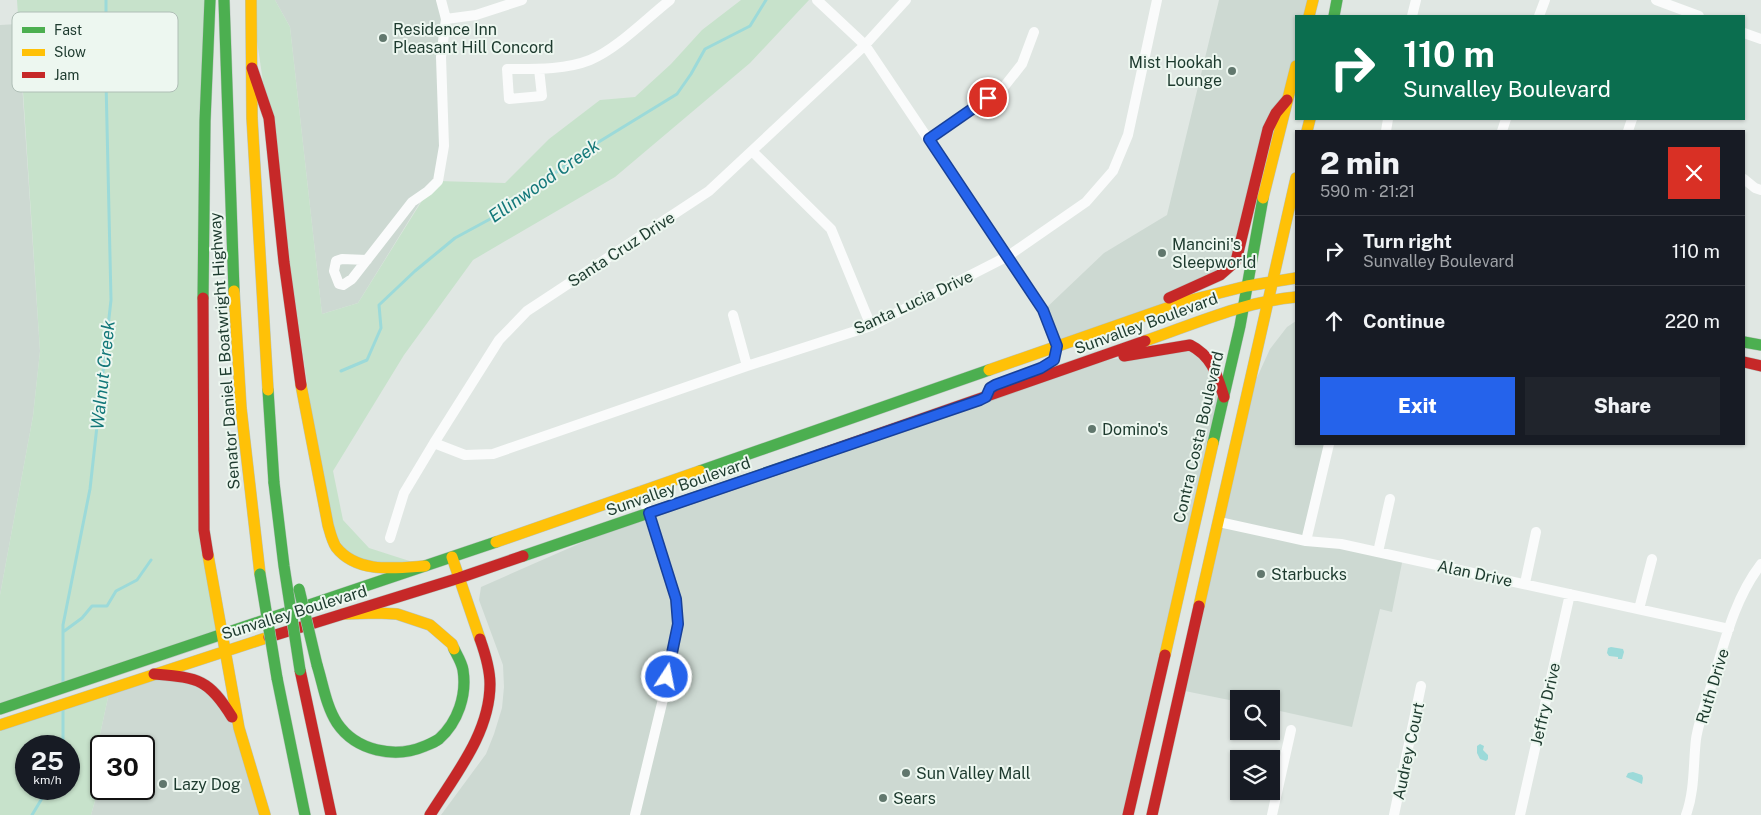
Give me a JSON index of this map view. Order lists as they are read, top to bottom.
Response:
{
  "streets": {
    "main road": ["Sunvalley Boulevard", "Senator Daniel E Boatwright Highway", "Contra Costa Boulevard"],
    "street": [
      "Santa Cruz Drive",
      "Santa Lucia Drive",
      "Alan Drive",
      "Ruth Drive",
      "Jeffry Drive",
      "Audrey Court"
    ]
  },
  "crossings": [
    ["Santa Cruz Drive", "Santa Lucia Drive"],
    ["Sunvalley Boulevard", "Contra Costa Boulevard"],
    ["Alan Drive", "Ruth Drive"],
    ["Alan Drive", "Jeffry Drive"]
  ],
  "water": ["Ellinwood Creek", "Walnut Creek"],
  "places": [
    "Residence Inn Pleasant Hill Concord",
    "Mist Hookah Lounge",
    "Mancini's Sleepworld",
    "Domino's",
    "Starbucks",
    "Sun Valley Mall",
    "Lazy Dog",
    "Sears"
  ],
  "legend": ["Fast", "Slow", "Jam"],
  "page": {
    "turn": ["110 m", "Sunvalley Boulevard"],
    "heading": ["2 min", "590 m · 21:21"],
    "list": [
      {
        "name": "Turn right",
        "note": "Sunvalley Boulevard",
        "value": "110 m"
      },
      {
        "name": "Continue",
        "value": "220 m"
      }
    ],
    "buttons": ["Exit", "Share"],
    "speed": "25 km/h",
    "limit": "30"
  }
}
